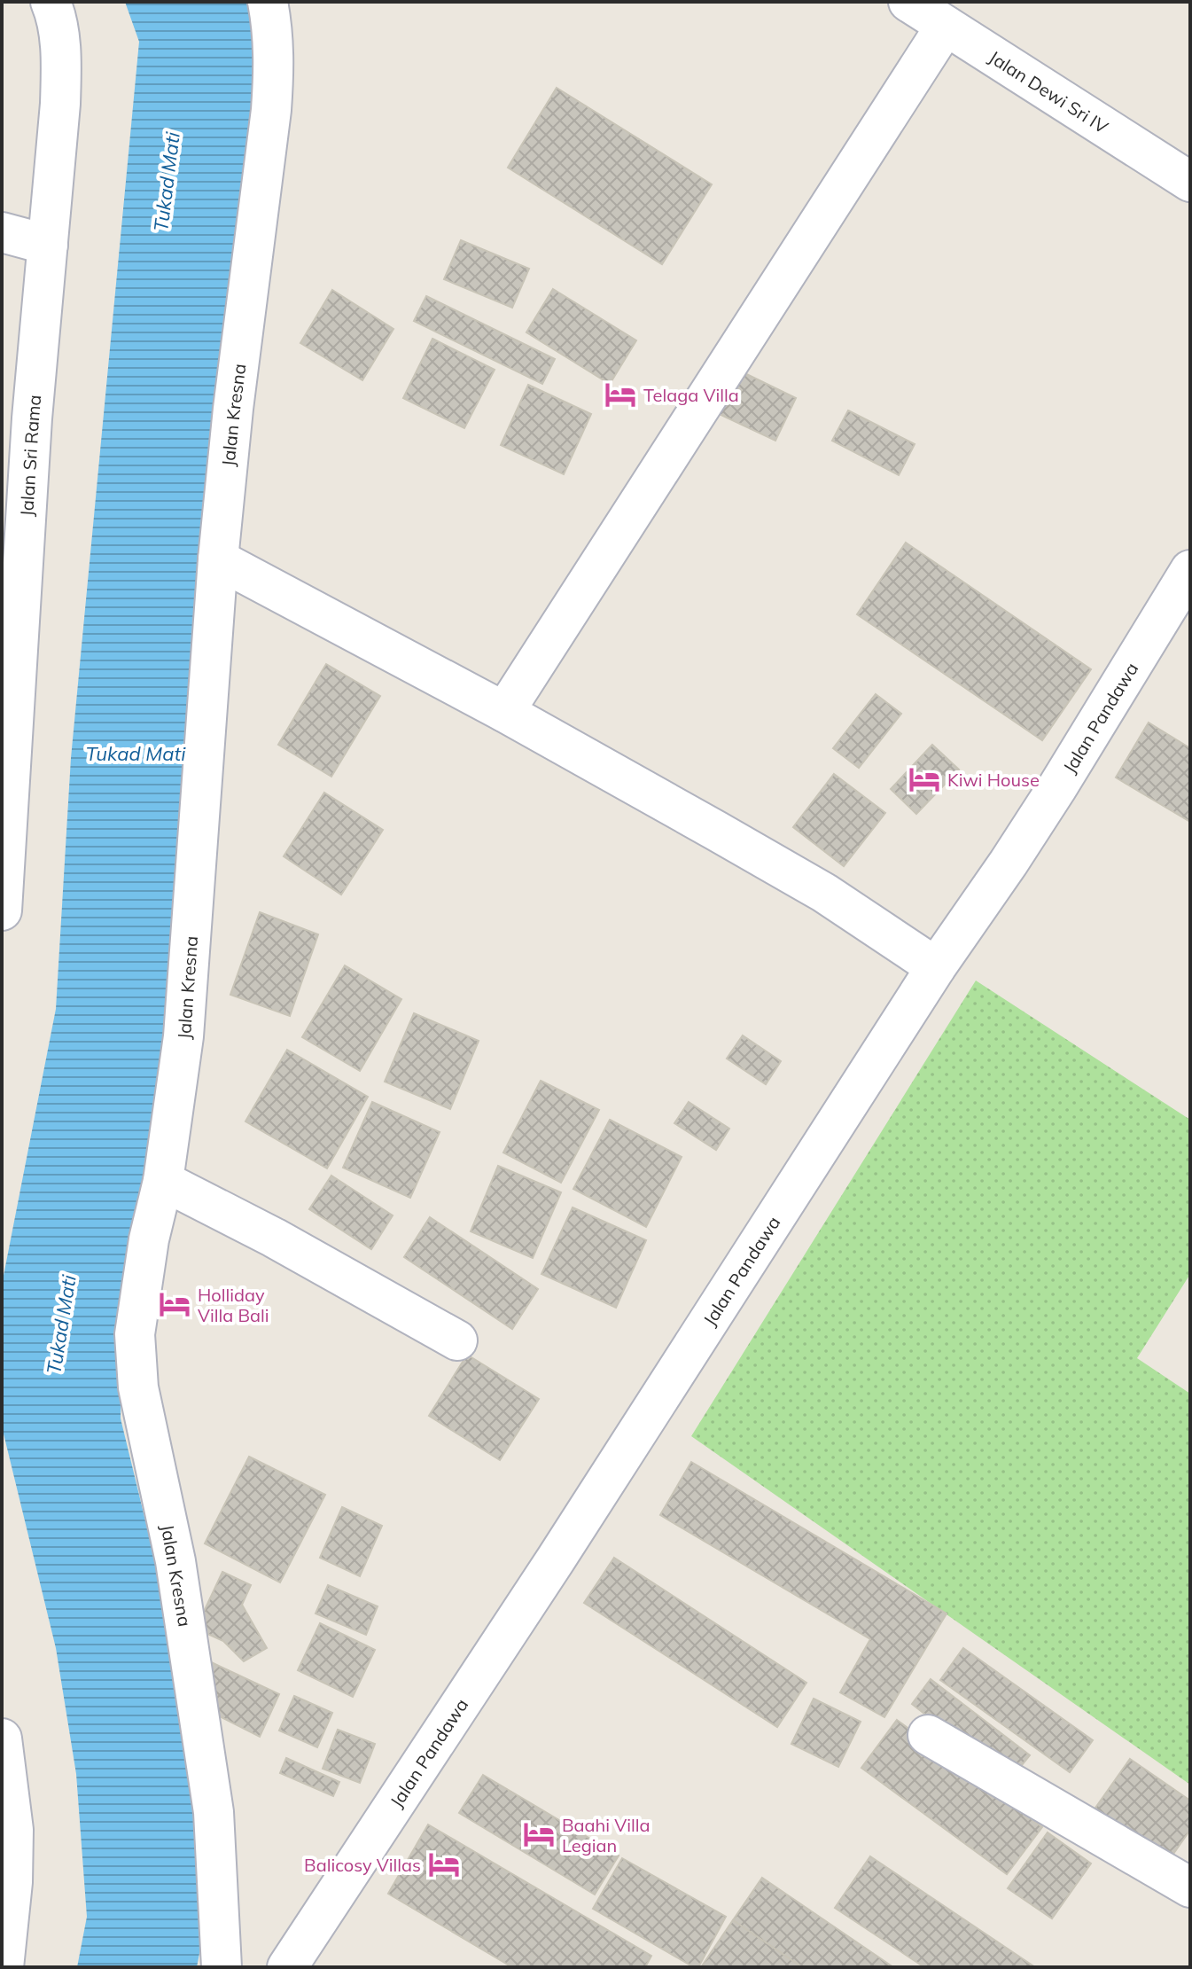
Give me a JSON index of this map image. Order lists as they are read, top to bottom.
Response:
{
  "streets": {
    "street": [
      "Jalan Dewi Sri IV",
      "Jalan Kresna",
      "Jalan Sri Rama",
      "Jalan Pandawa"
    ]
  },
  "water": ["Tukad Mati"],
  "places": {
    "hotel": [
      "Telaga Villa",
      "Kiwi House",
      "Holliday Villa Bali",
      "Baahi Villa Legian",
      "Balicosy Villas"
    ]
  }
}
